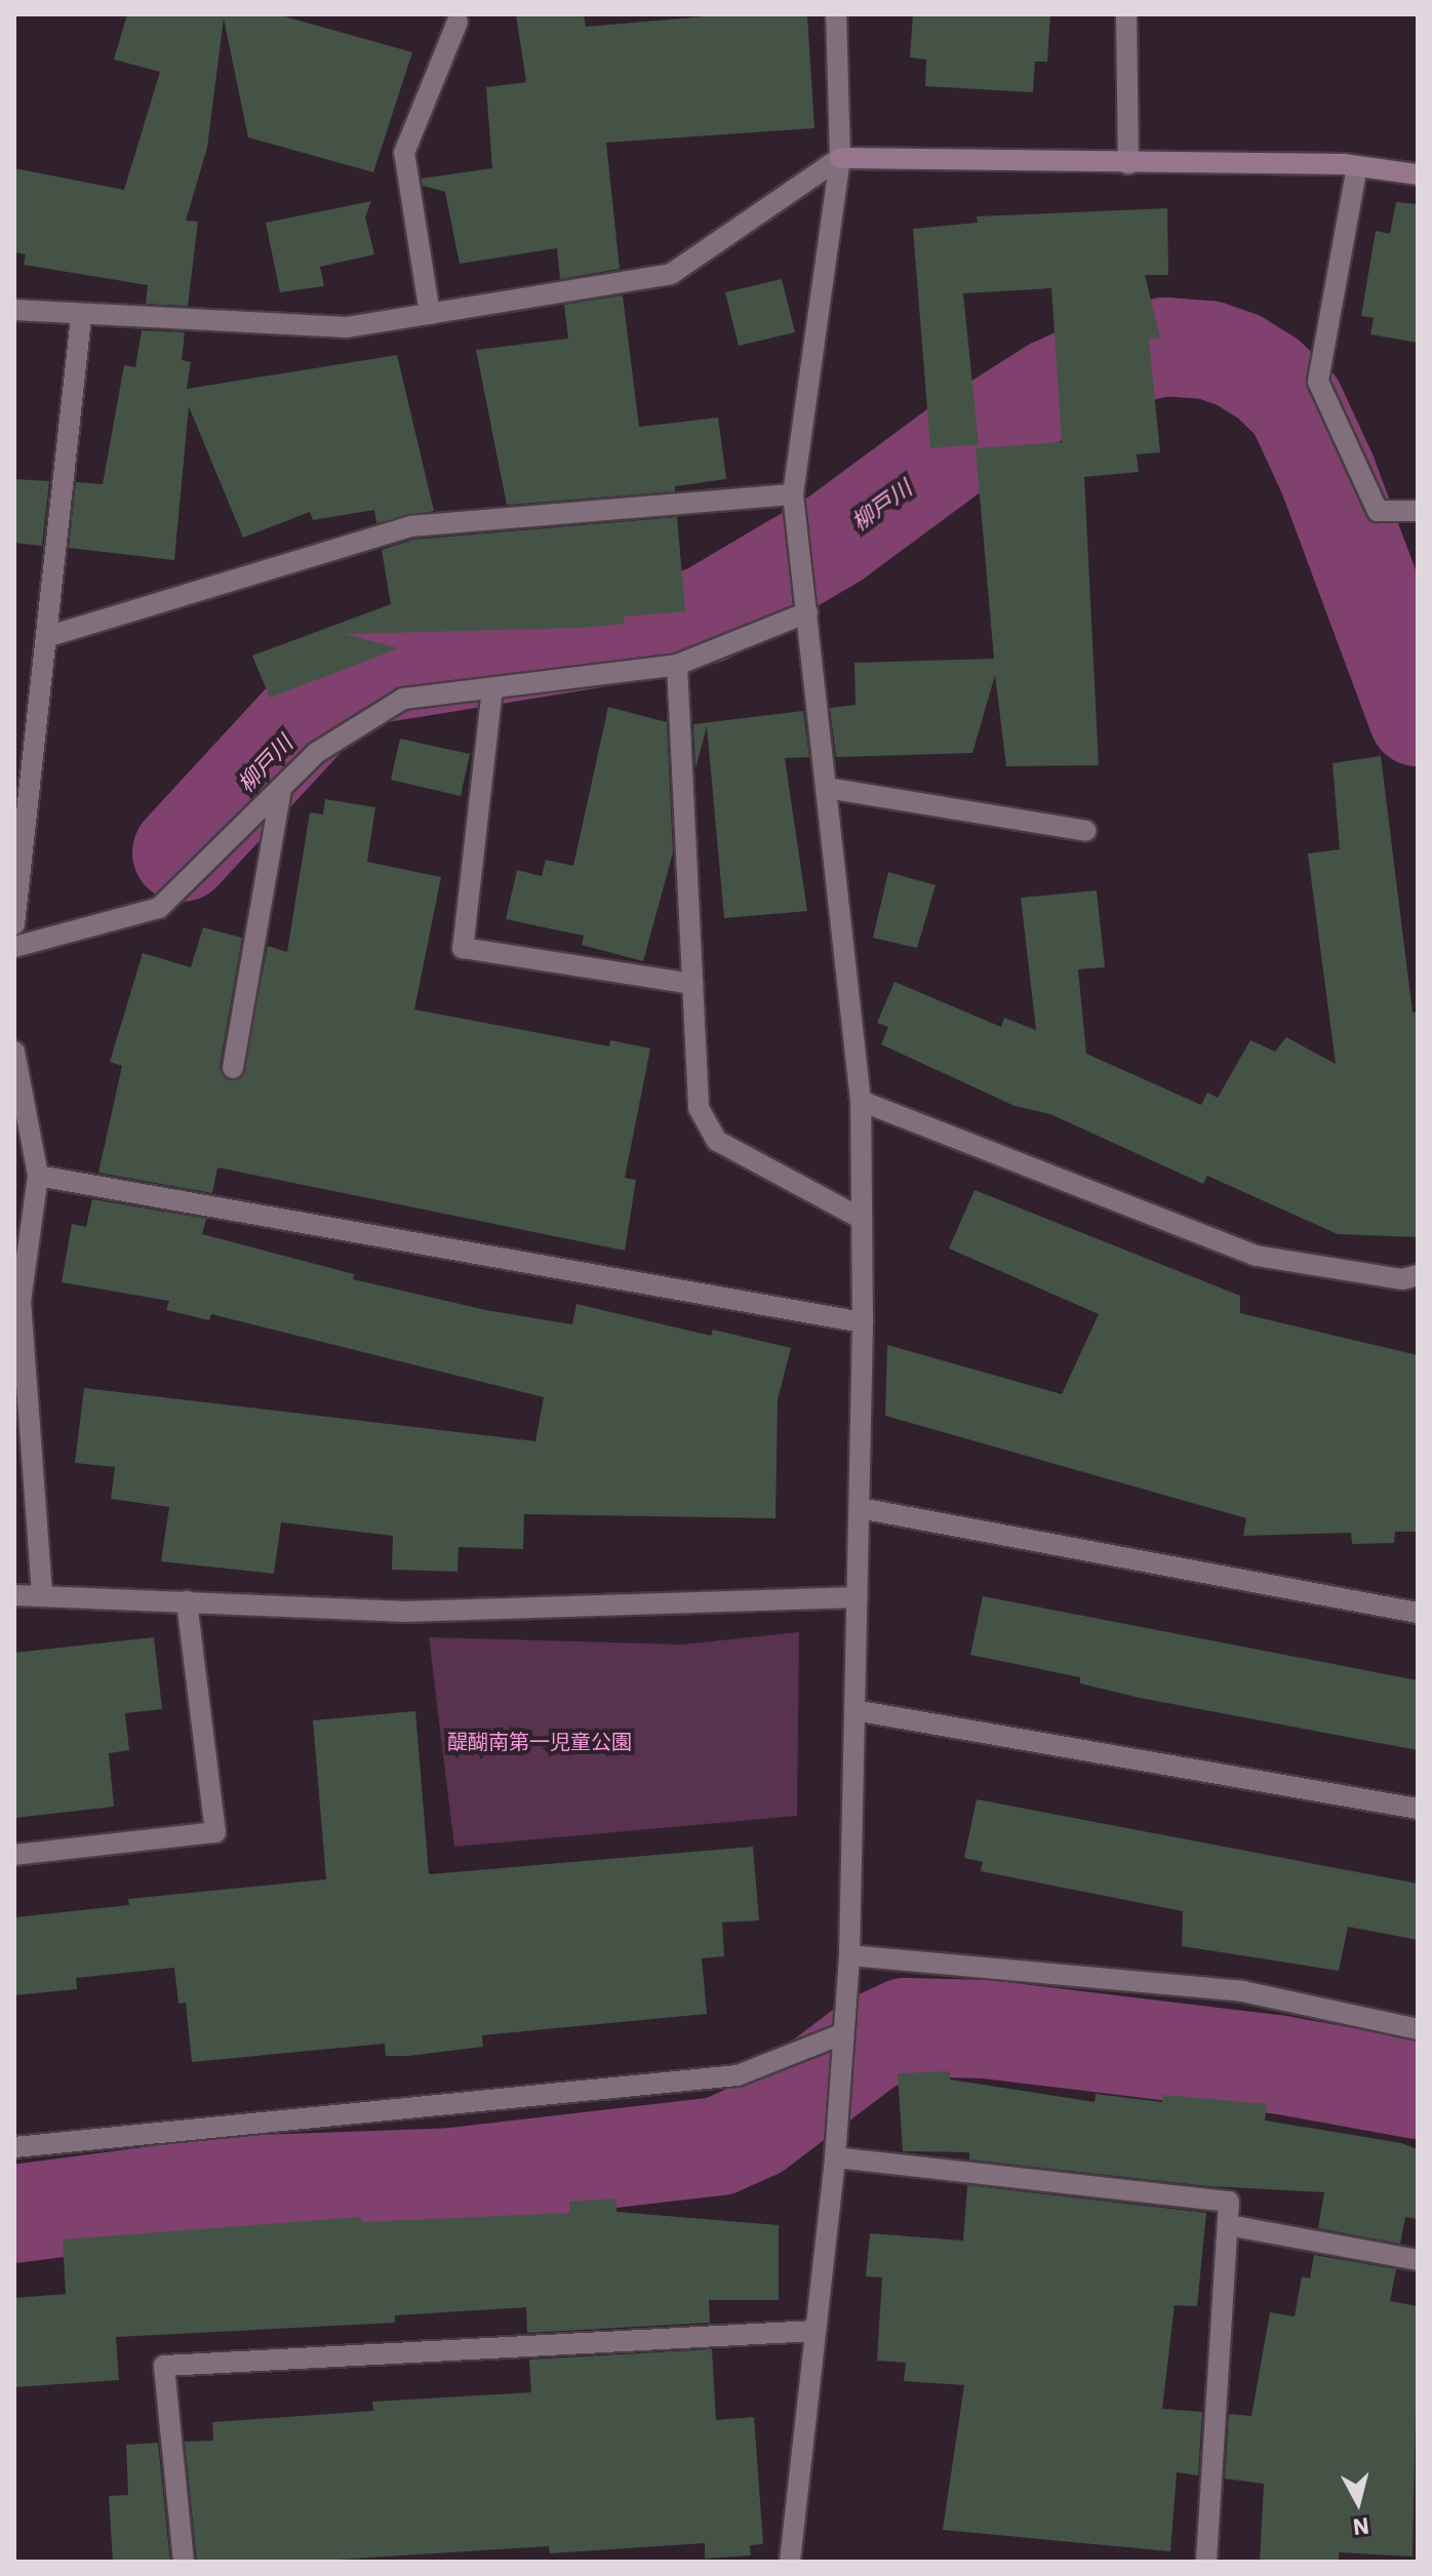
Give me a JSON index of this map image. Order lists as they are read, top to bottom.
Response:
{
  "water": ["柳戸川"],
  "parks": ["醍醐南第一児童公園"],
  "north": "bottom"
}
